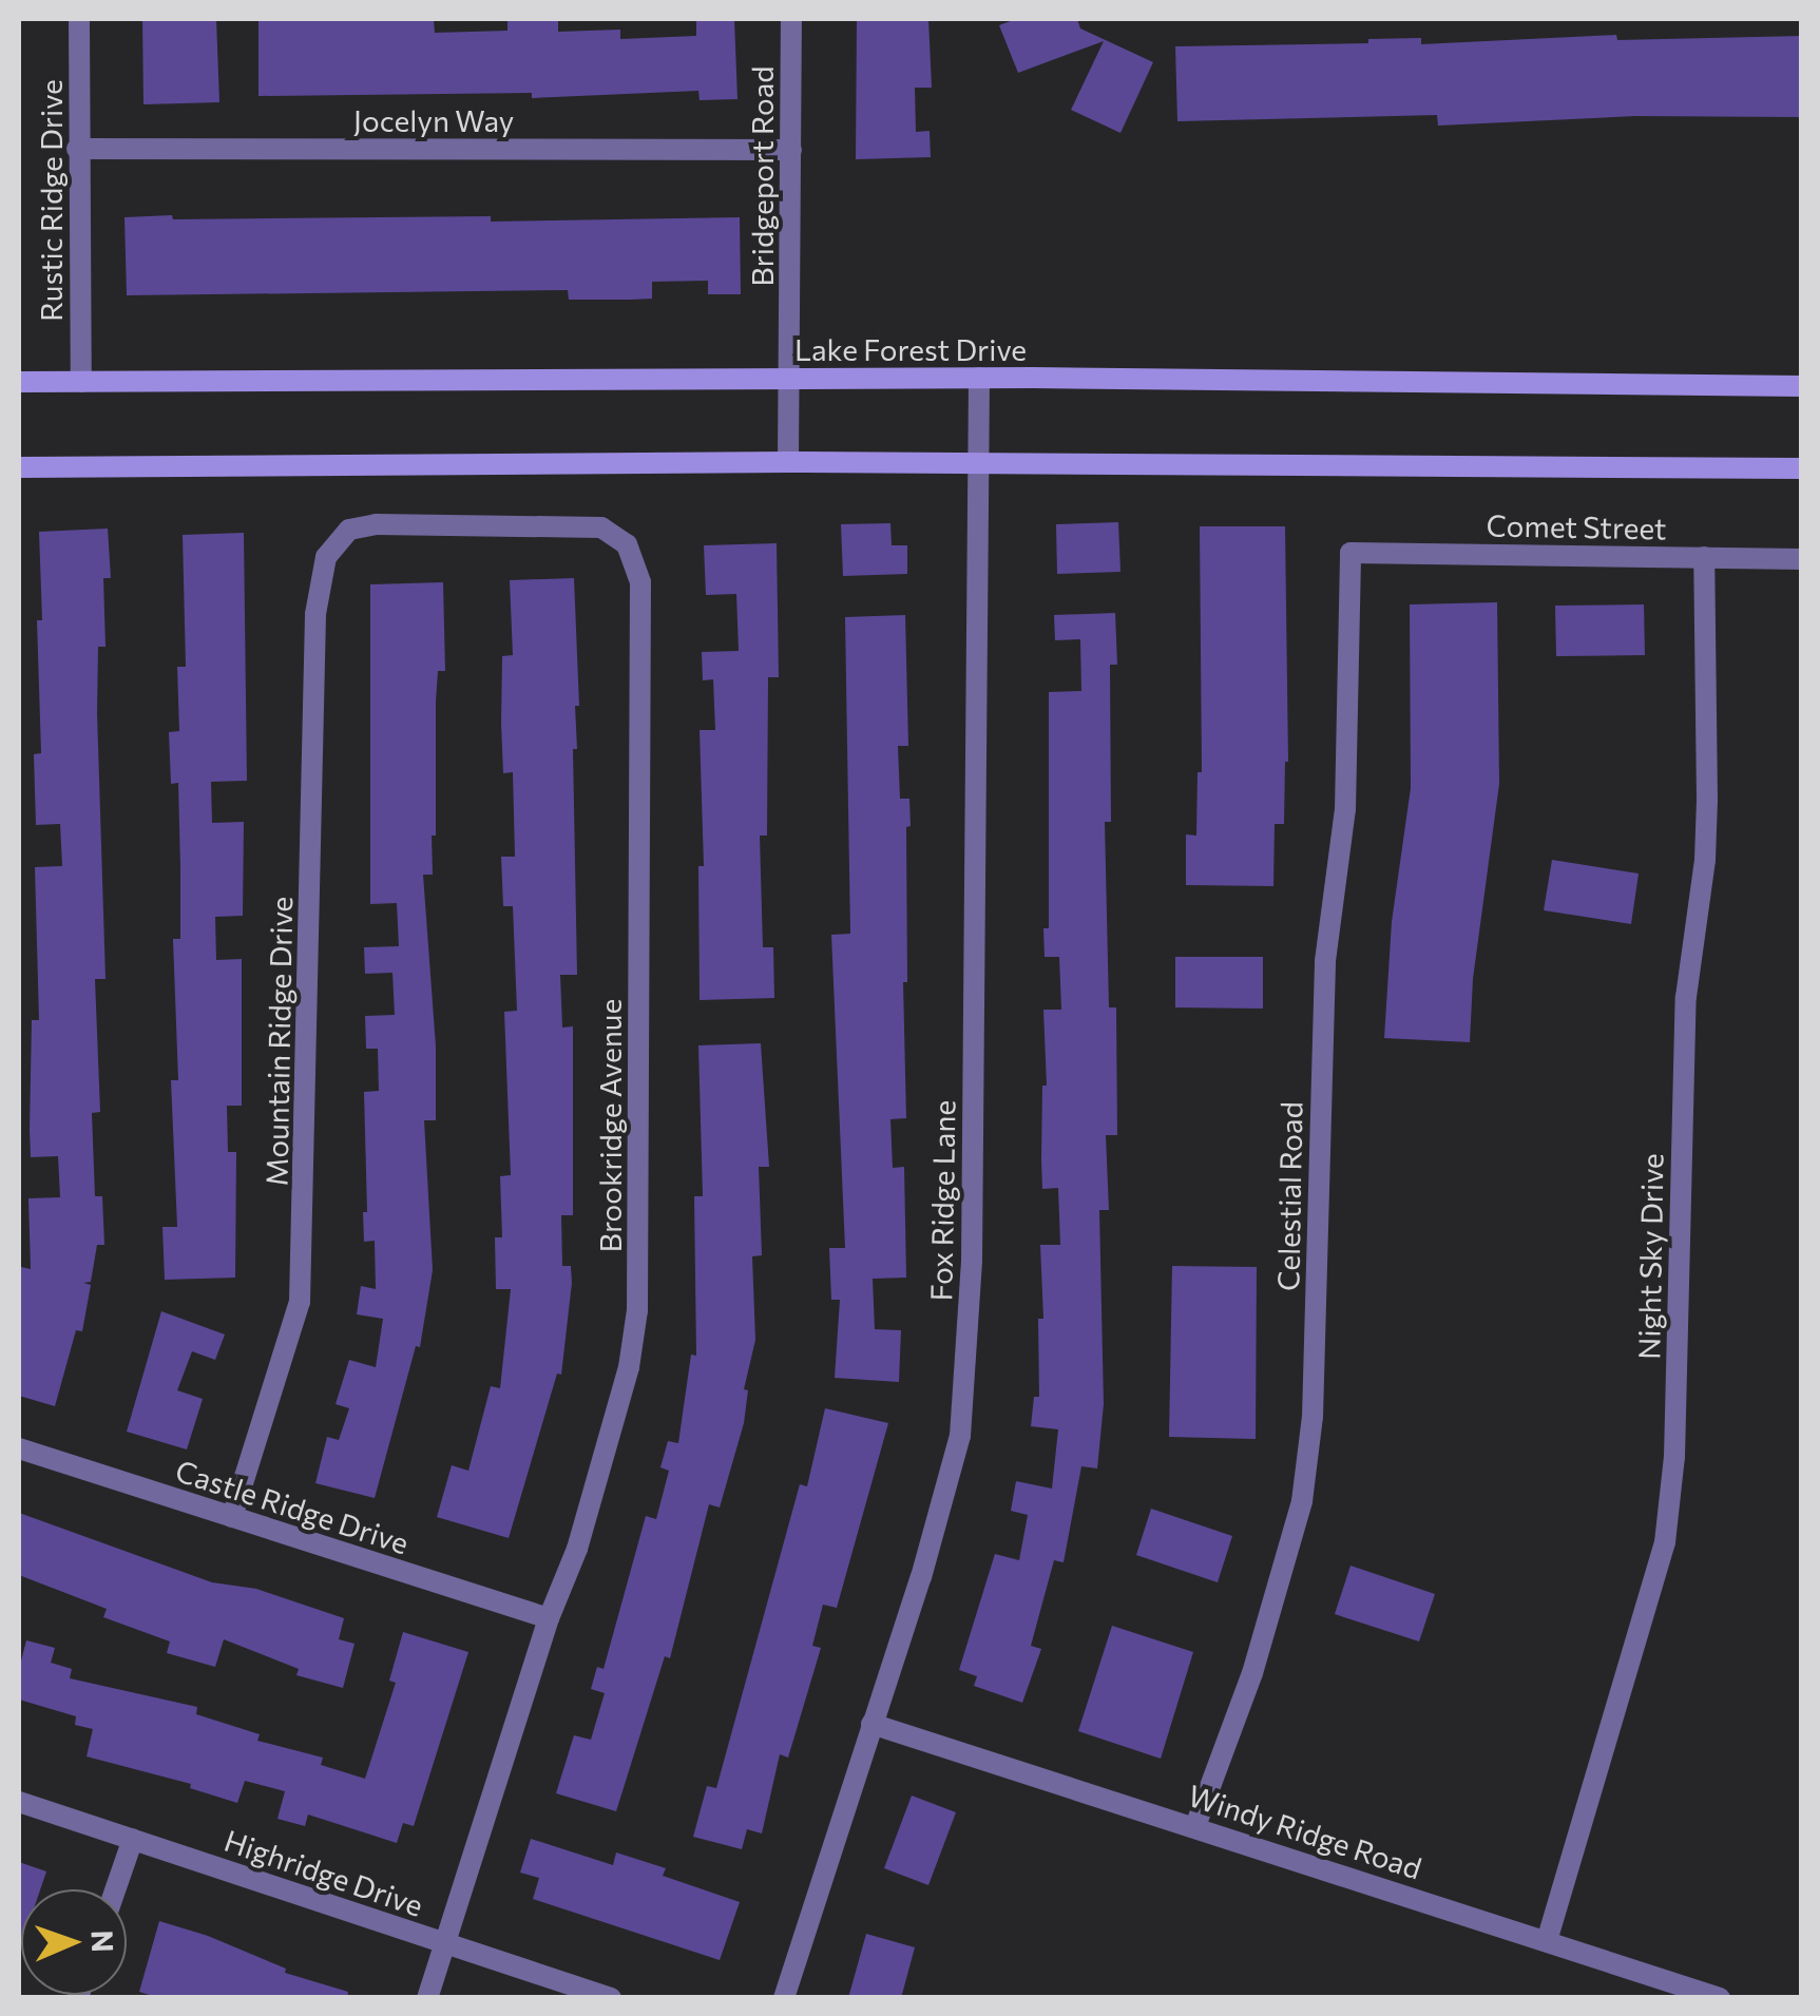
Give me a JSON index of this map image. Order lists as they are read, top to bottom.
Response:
{
  "streets": {
    "main road": ["Lake Forest Drive"],
    "street": [
      "Jocelyn Way",
      "Bridgeport Road",
      "Rustic Ridge Drive",
      "Comet Street",
      "Mountain Ridge Drive",
      "Brookridge Avenue",
      "Celestial Road",
      "Fox Ridge Lane",
      "Night Sky Drive",
      "Castle Ridge Drive",
      "Windy Ridge Road",
      "Highridge Drive"
    ]
  },
  "crossings": [
    ["Jocelyn Way", "Bridgeport Road"],
    ["Jocelyn Way", "Rustic Ridge Drive"],
    ["Bridgeport Road", "Lake Forest Drive"],
    ["Rustic Ridge Drive", "Lake Forest Drive"],
    ["Lake Forest Drive", "Fox Ridge Lane"],
    ["Comet Street", "Celestial Road"],
    ["Comet Street", "Night Sky Drive"],
    ["Mountain Ridge Drive", "Brookridge Avenue"],
    ["Mountain Ridge Drive", "Castle Ridge Drive"],
    ["Brookridge Avenue", "Castle Ridge Drive"],
    ["Brookridge Avenue", "Highridge Drive"],
    ["Celestial Road", "Windy Ridge Road"],
    ["Fox Ridge Lane", "Windy Ridge Road"],
    ["Night Sky Drive", "Windy Ridge Road"]
  ],
  "north": "right"
}
